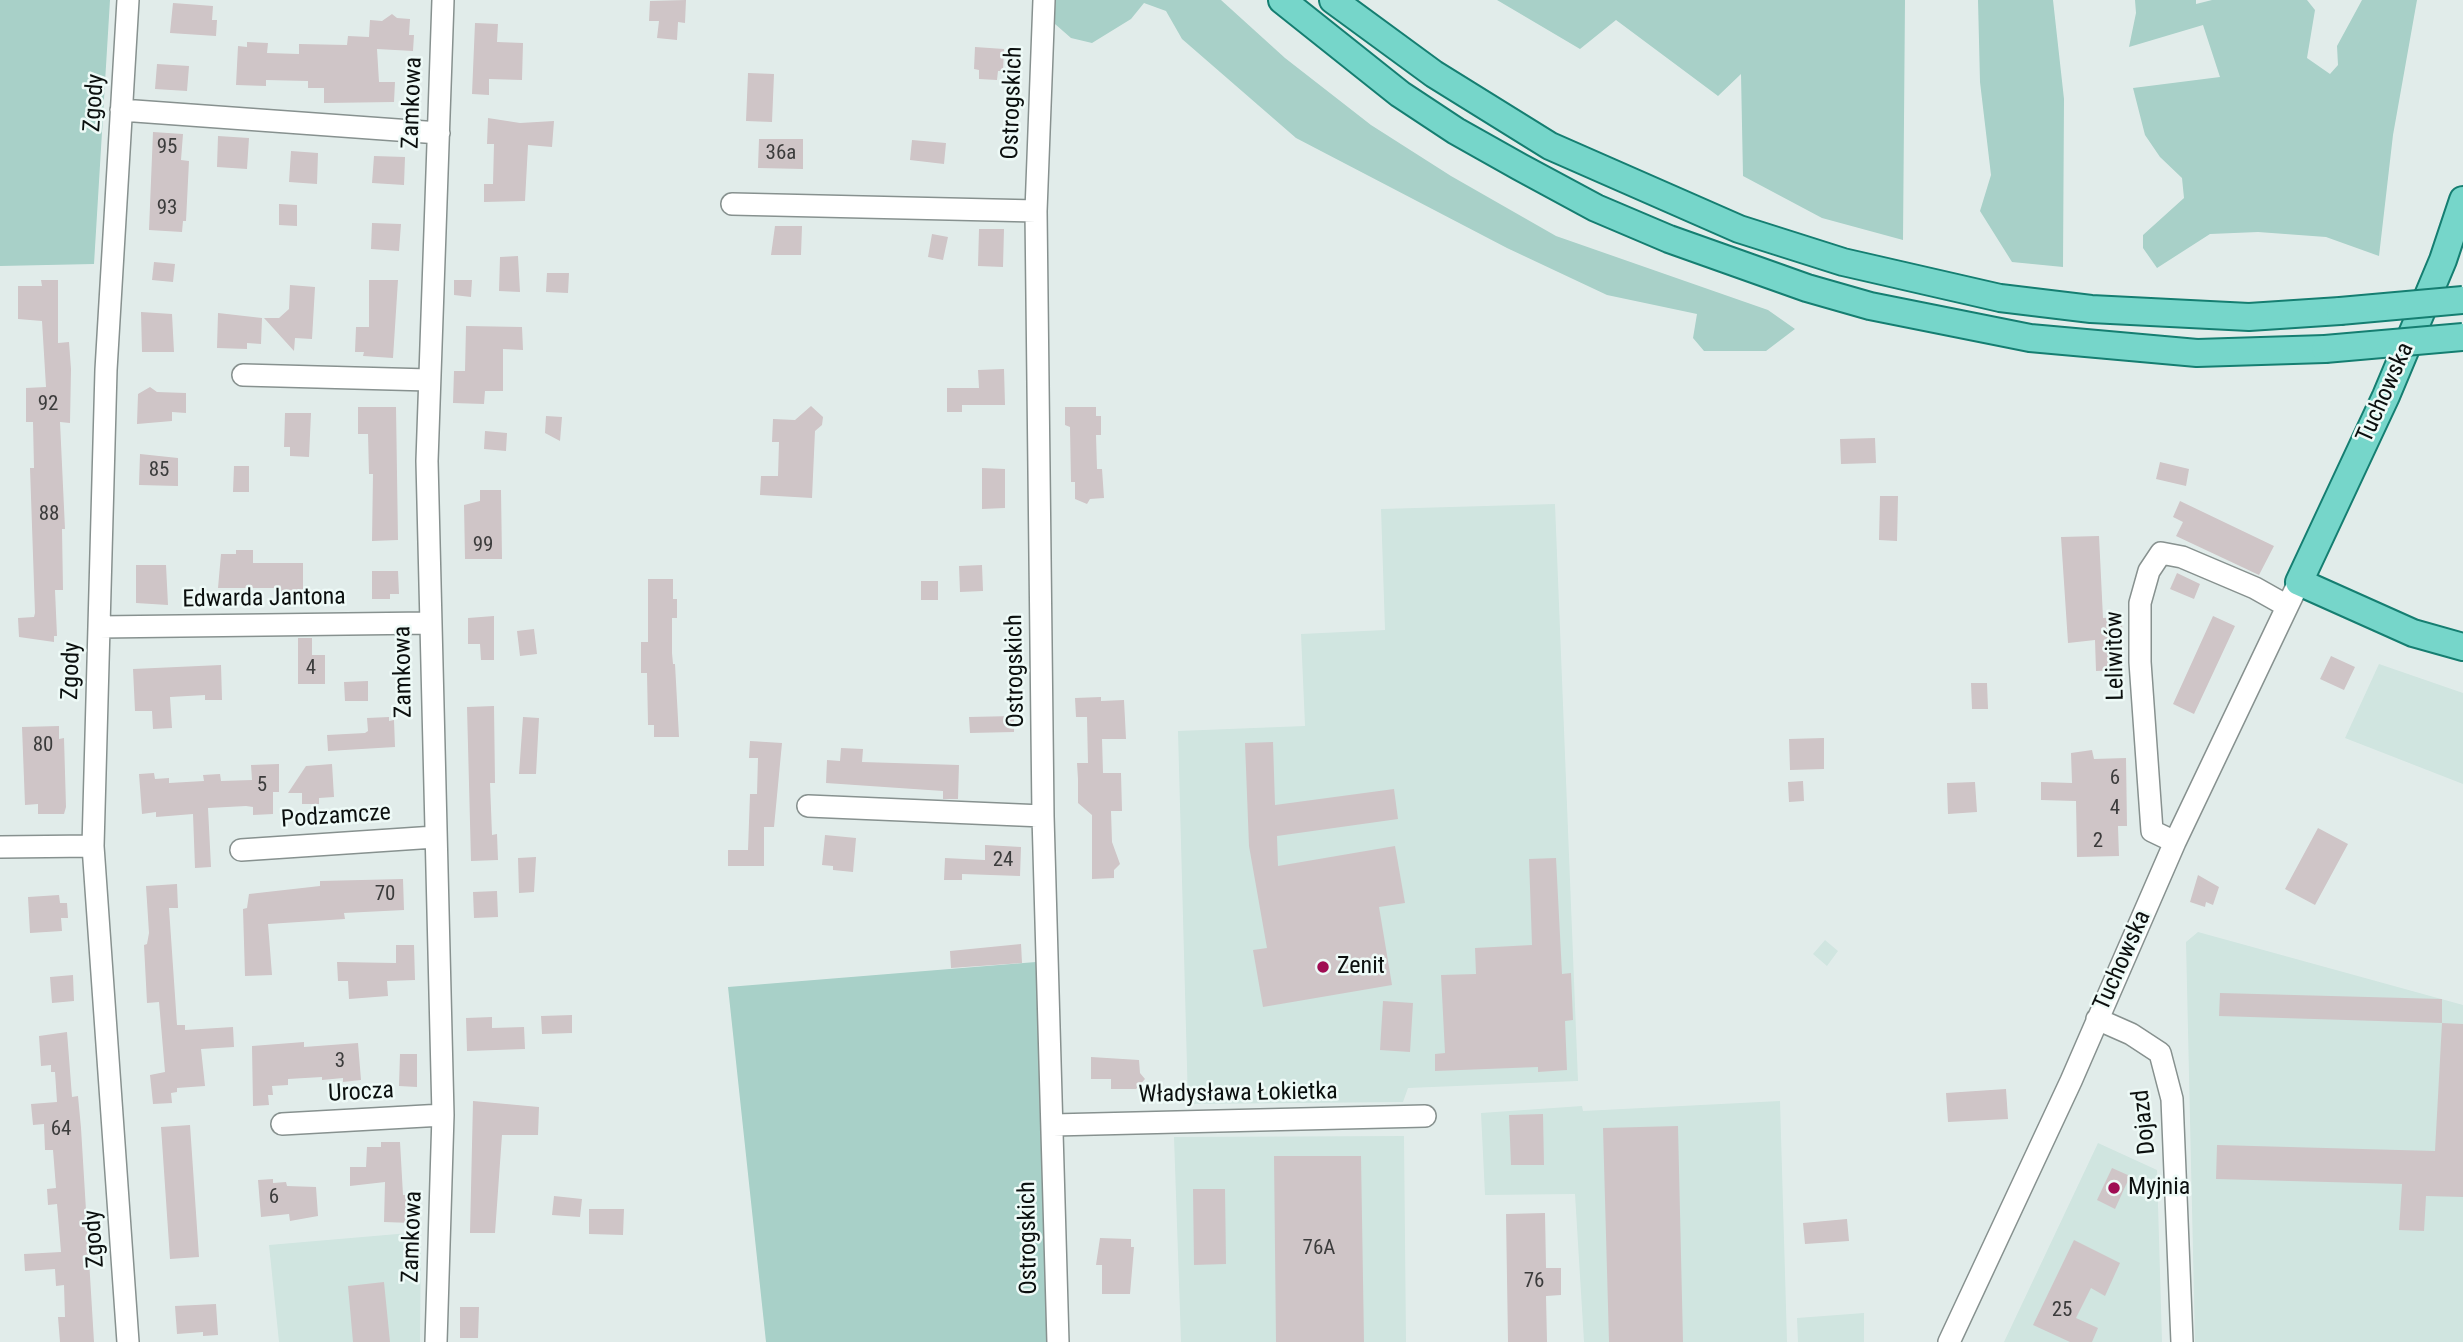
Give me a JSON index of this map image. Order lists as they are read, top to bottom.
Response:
{
  "streets": {
    "main road": ["Tuchowska"],
    "street": [
      "Zgody",
      "Zamkowa",
      "Ostrogskich",
      "Edwarda Jantona",
      "Leliwitów",
      "Podzamcze",
      "Urocza",
      "Władysława Łokietka",
      "Dojazd"
    ]
  },
  "crossings": [
    ["Zgody", "Edwarda Jantona"],
    ["Zamkowa", "Edwarda Jantona"],
    ["Zamkowa", "Podzamcze"],
    ["Zamkowa", "Urocza"],
    ["Ostrogskich", "Władysława Łokietka"],
    ["Tuchowska", "Leliwitów"],
    ["Tuchowska", "Dojazd"]
  ],
  "places": ["Zenit", "Myjnia"],
  "house_numbers": [
    "95",
    "36a",
    "93",
    "92",
    "85",
    "88",
    "99",
    "4",
    "80",
    "6",
    "5",
    "4",
    "2",
    "24",
    "70",
    "3",
    "64",
    "6",
    "76A",
    "76",
    "25"
  ]
}
